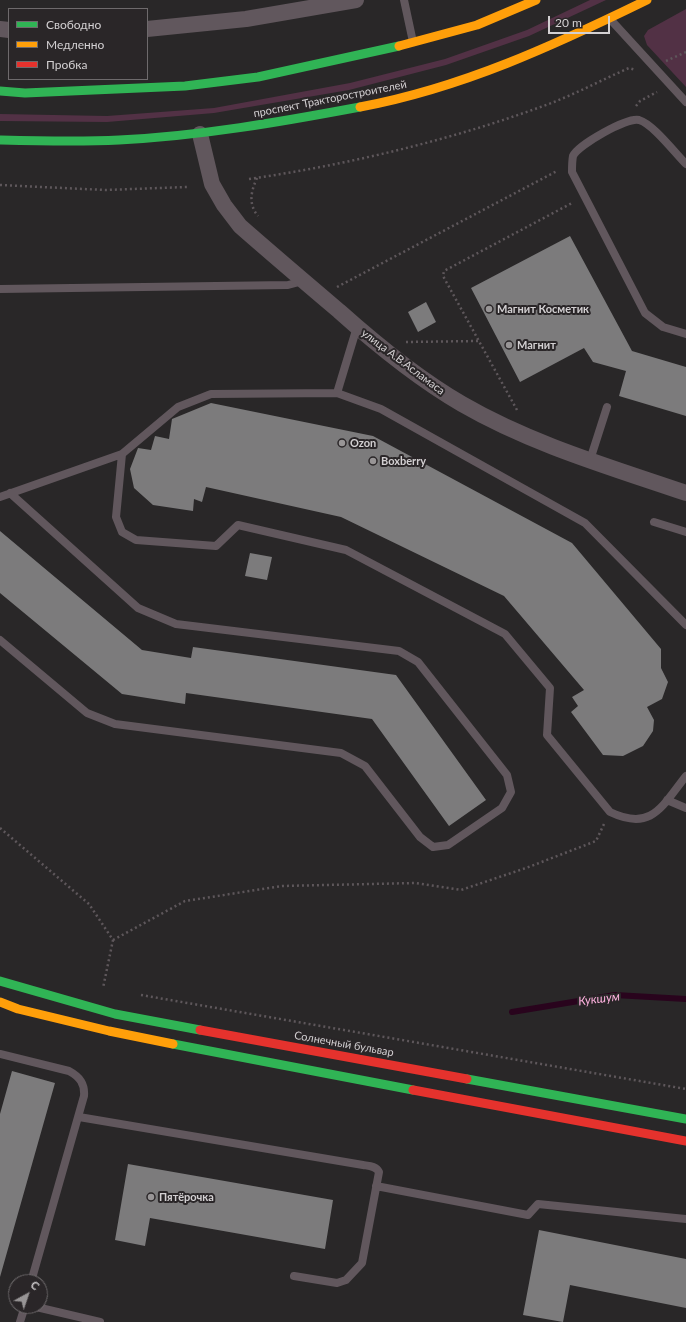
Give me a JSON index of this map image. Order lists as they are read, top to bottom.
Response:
{
  "streets": {
    "street": ["проспект Тракторостроителей", "улица А.В.Асламаса", "Солнечный бульвар"]
  },
  "crossings": [
    ["проспект Тракторостроителей", "улица А.В.Асламаса"]
  ],
  "water": ["Кукшум"],
  "places": [
    "Магнит Косметик",
    "Магнит",
    "Ozon",
    "Boxberry",
    "Пятёрочка"
  ],
  "legend": ["Свободно", "Медленно", "Пробка"],
  "scale_bar": "20 m",
  "north": "top right"
}
